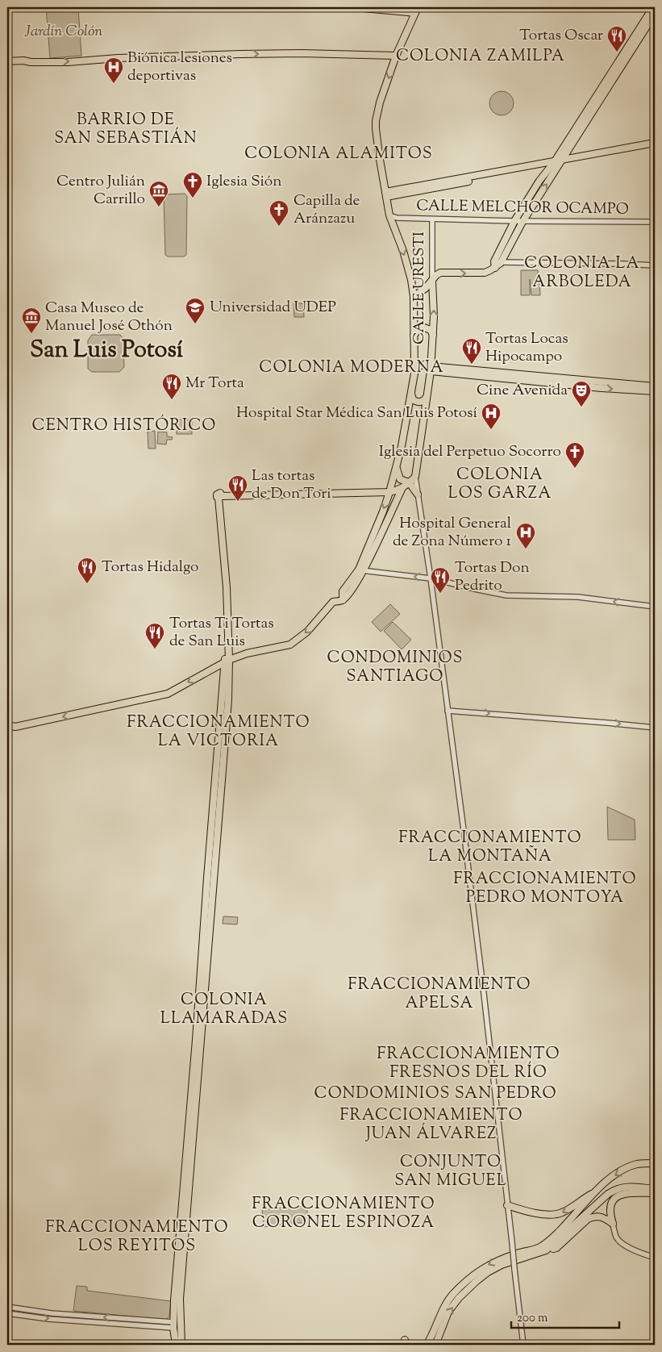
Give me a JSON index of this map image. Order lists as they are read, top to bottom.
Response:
{
  "streets": {
    "main road": ["CALLE URESTI"],
    "street": ["CALLE MELCHOR OCAMPO"]
  },
  "crossings": [
    ["CALLE MELCHOR OCAMPO", "CALLE URESTI"]
  ],
  "districts": [
    "COLONIA ZAMILPA",
    "BARRIO DE SAN SEBASTIÁN",
    "COLONIA ALAMITOS",
    "COLONIA LA ARBOLEDA",
    "San Luis Potosí",
    "COLONIA MODERNA",
    "CENTRO HISTÓRICO",
    "COLONIA LOS GARZA",
    "CONDOMINIOS SANTIAGO",
    "FRACCIONAMIENTO LA VICTORIA",
    "FRACCIONAMIENTO LA MONTAÑA",
    "FRACCIONAMIENTO PEDRO MONTOYA",
    "FRACCIONAMIENTO APELSA",
    "COLONIA LLAMARADAS",
    "FRACCIONAMIENTO FRESNOS DEL RÍO",
    "CONDOMINIOS SAN PEDRO",
    "FRACCIONAMIENTO JUAN ÁLVAREZ",
    "CONJUNTO SAN MIGUEL",
    "FRACCIONAMIENTO CORONEL ESPINOZA",
    "FRACCIONAMIENTO LOS REYITOS"
  ],
  "parks": ["Jardín Colón"],
  "places": {
    "restaurant": [
      "Tortas Oscar",
      "Tortas Locas Hipocampo",
      "Mr Torta",
      "Las tortas de Don Tori",
      "Tortas Hidalgo",
      "Tortas Don Pedrito",
      "Tortas Ti Tortas de San Luis"
    ],
    "hospital": ["Biónica lesiones deportivas", "Hospital Star Médica San Luis Potosí", "Hospital General de Zona Número 1"],
    "church": ["Iglesia Sión", "Capilla de Aránzazu", "Iglesia del Perpetuo Socorro"],
    "museum": ["Centro Julián Carrillo", "Casa Museo de Manuel José Othón"],
    "school or university": ["Universidad UDEP"],
    "theatre": ["Cine Avenida"]
  },
  "scale_bar": "200 m"
}
